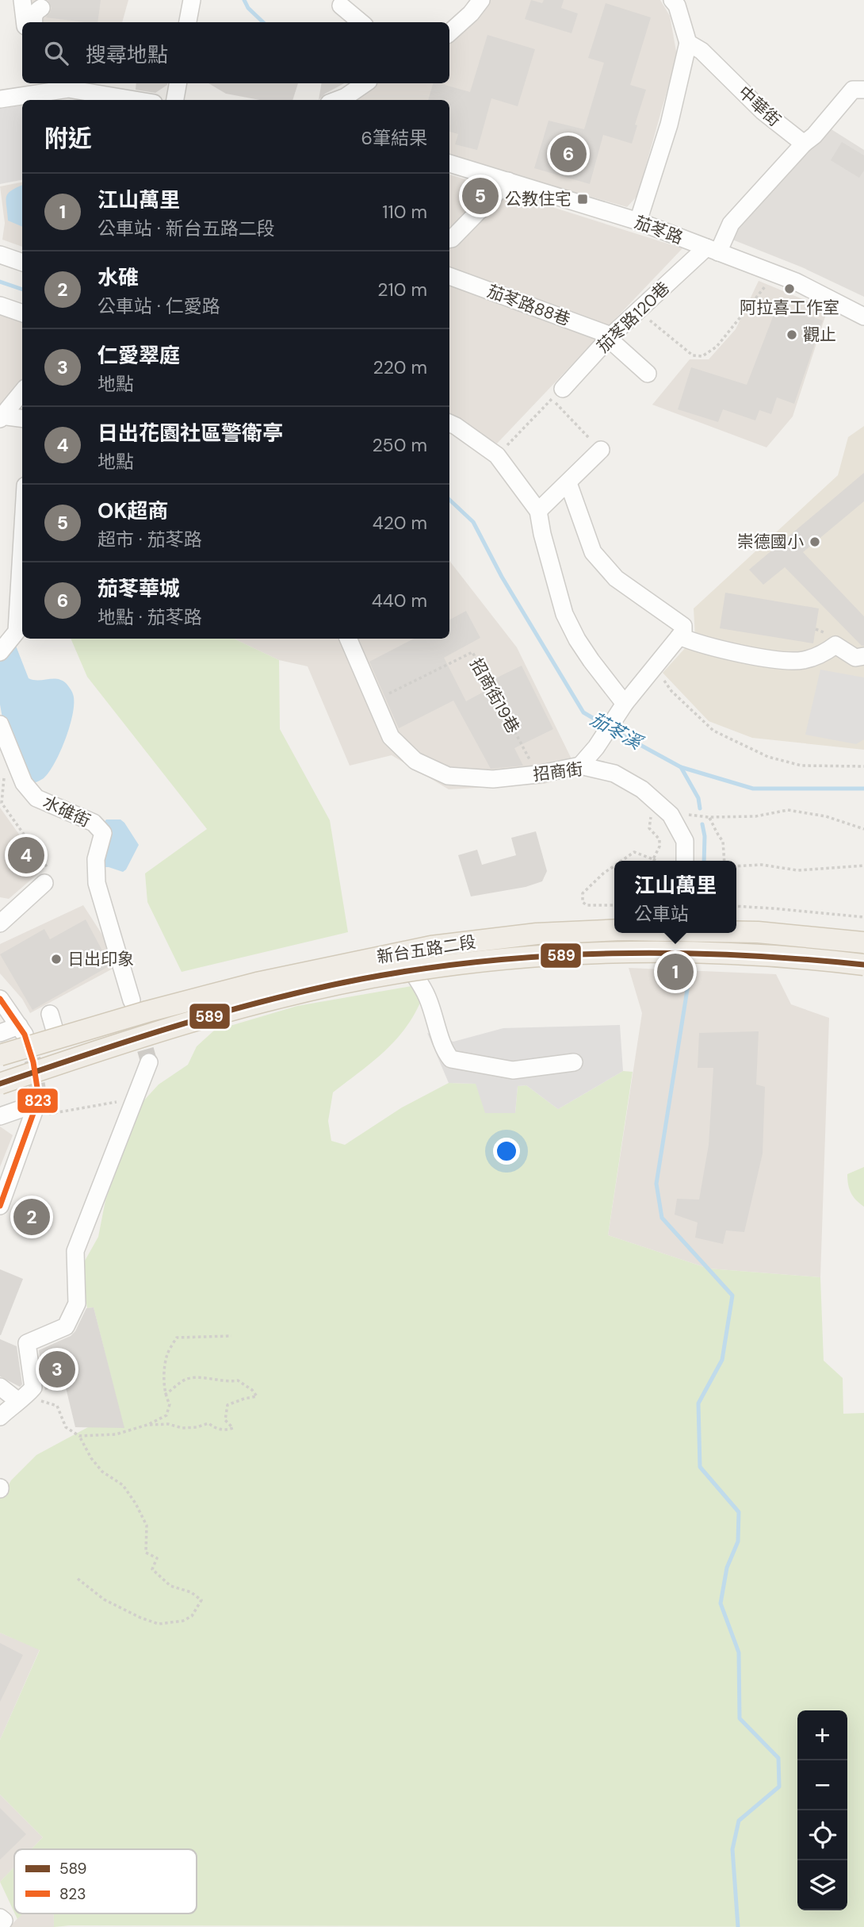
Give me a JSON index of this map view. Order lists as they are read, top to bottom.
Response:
{
  "streets": {
    "main road": ["新台五路二段"],
    "street": [
      "中華街",
      "茄苳路",
      "茄苳路88巷",
      "茄苳路120巷",
      "招商街",
      "水碓街"
    ],
    "path": ["招商街19巷"]
  },
  "crossings": [
    ["茄苳路", "茄苳路120巷"],
    ["茄苳路88巷", "茄苳路120巷"],
    ["招商街19巷", "招商街"]
  ],
  "water": ["茄苳溪"],
  "places": {
    "transit": ["公教住宅"],
    "other": [
      "阿拉喜工作室",
      "觀止",
      "崇德國小",
      "日出印象"
    ]
  },
  "lines": ["transit line 589", "transit line 823"],
  "legend": ["589", "823"],
  "page": {
    "search": "搜尋地點",
    "heading": ["附近", "6筆結果"],
    "pins": [
      "6",
      "5",
      "4",
      "1",
      "2",
      "3"
    ],
    "list": [
      {
        "mark": "1",
        "name": "江山萬里",
        "note": "公車站 · 新台五路二段",
        "value": "110 m"
      },
      {
        "mark": "2",
        "name": "水碓",
        "note": "公車站 · 仁愛路",
        "value": "210 m"
      },
      {
        "mark": "3",
        "name": "仁愛翠庭",
        "note": "地點",
        "value": "220 m"
      },
      {
        "mark": "4",
        "name": "日出花園社區警衛亭",
        "note": "地點",
        "value": "250 m"
      },
      {
        "mark": "5",
        "name": "OK超商",
        "note": "超市 · 茄苳路",
        "value": "420 m"
      },
      {
        "mark": "6",
        "name": "茄苳華城",
        "note": "地點 · 茄苳路",
        "value": "440 m"
      }
    ],
    "popup": ["江山萬里", "公車站"],
    "map_buttons": ["+", "−"]
  }
}
